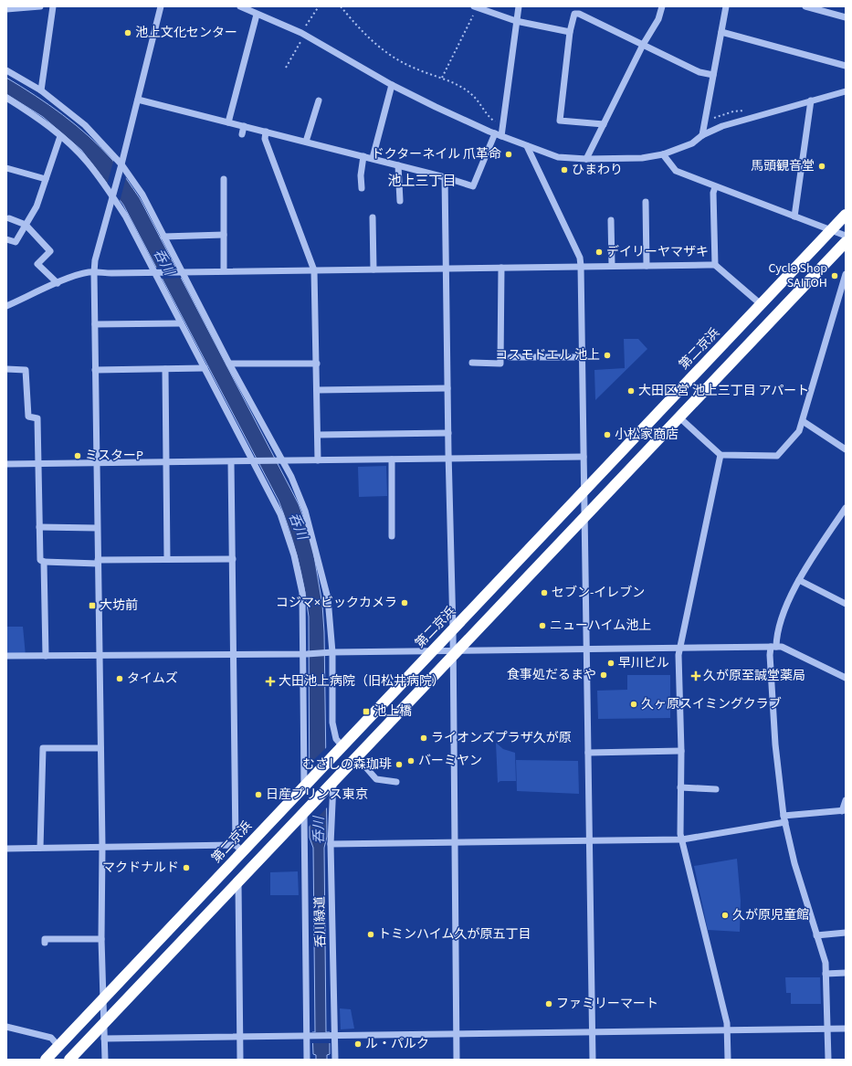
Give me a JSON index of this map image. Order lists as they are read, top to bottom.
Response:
{
  "streets": {
    "highway": ["第二京浜"],
    "street": ["呑川緑道"]
  },
  "districts": ["池上三丁目"],
  "water": ["呑川"],
  "places": {
    "other": [
      "池上文化センター",
      "ドクターネイル 爪革命",
      "馬頭観音堂",
      "ひまわり",
      "デイリーヤマザキ",
      "Cycle Shop SAITOH",
      "コスモドエル 池上",
      "大田区営 池上三丁目 アパート",
      "小松家商店",
      "ミスターP",
      "セブン-イレブン",
      "コジマ×ビックカメラ",
      "ニューハイム池上",
      "早川ビル",
      "食事処だるまや",
      "タイムズ",
      "久ヶ原スイミングクラブ",
      "ライオンズプラザ久が原",
      "バーミヤン",
      "むさしの森珈琲",
      "日産プリンス東京",
      "マクドナルド",
      "久が原児童館",
      "トミンハイム久が原五丁目",
      "ファミリーマート",
      "ル・パルク"
    ],
    "transit": ["大坊前", "池上橋"],
    "health": ["久が原至誠堂薬局", "大田池上病院（旧松井病院）"]
  }
}
